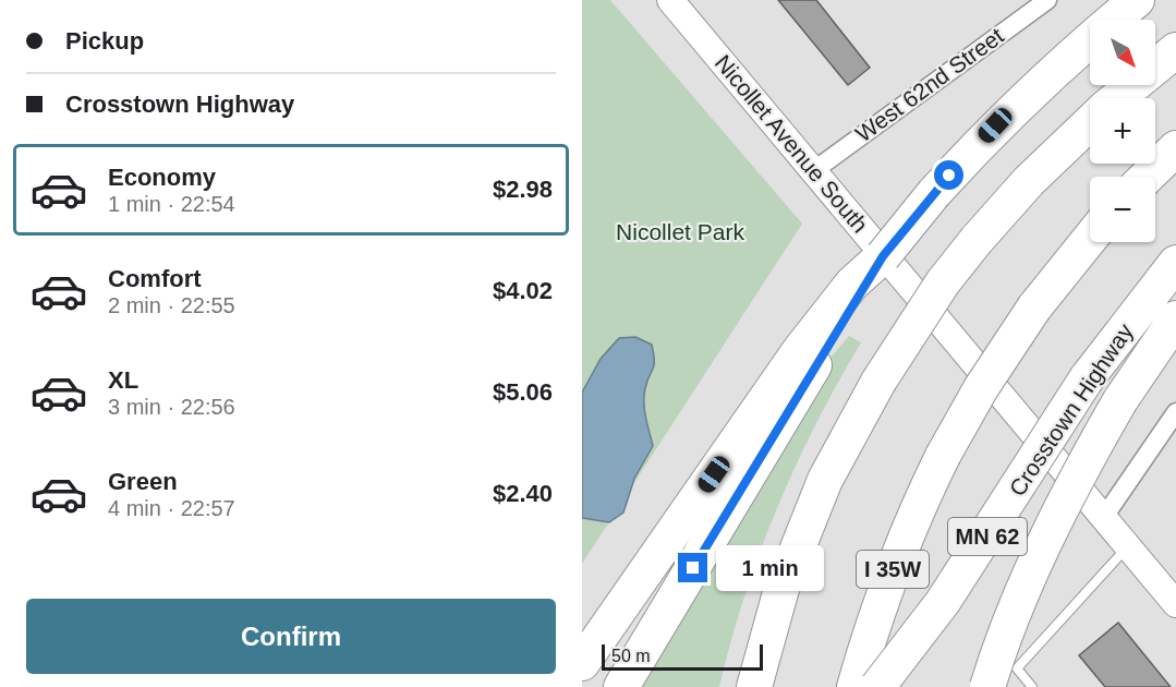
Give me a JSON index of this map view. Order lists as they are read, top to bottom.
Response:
{
  "streets": {
    "highway": ["Crosstown Highway", "MN 62", "I 35W"],
    "main road": ["Nicollet Avenue South"],
    "street": ["West 62nd Street"]
  },
  "crossings": [
    ["West 62nd Street", "Nicollet Avenue South"]
  ],
  "parks": ["Nicollet Park"],
  "scale_bar": "50 m",
  "north": "bottom right",
  "page": {
    "banner": ["Pickup", "Crosstown Highway"],
    "map_buttons": ["+", "−"],
    "list": [
      {
        "name": "Economy",
        "note": "1 min · 22:54",
        "value": "$2.98"
      },
      {
        "name": "Comfort",
        "note": "2 min · 22:55",
        "value": "$4.02"
      },
      {
        "name": "XL",
        "note": "3 min · 22:56",
        "value": "$5.06"
      },
      {
        "name": "Green",
        "note": "4 min · 22:57",
        "value": "$2.40"
      }
    ],
    "bubble": "1 min",
    "buttons": "Confirm",
    "scale": "50 m"
  }
}
